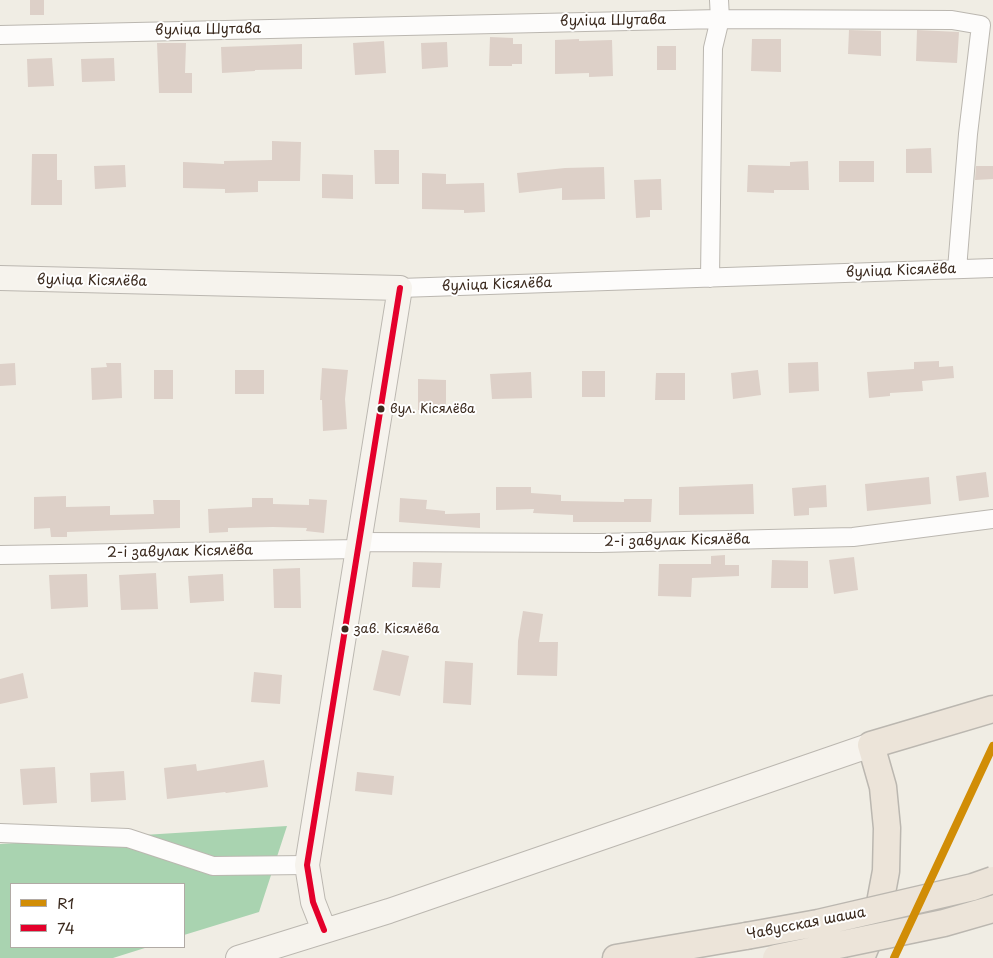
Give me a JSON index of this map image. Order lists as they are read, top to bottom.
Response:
{
  "streets": {
    "main road": ["Чавусская шаша"],
    "street": ["вуліца Шутава", "вуліца Кісялёва", "2-і завулак Кісялёва"]
  },
  "crossings": [
    ["вуліца Шутава", "вуліца Кісялёва"]
  ],
  "places": ["вул. Кісялёва", "зав. Кісялёва"],
  "lines": ["transit line 74", "transit line R1"],
  "legend": ["R1", "74"]
}
